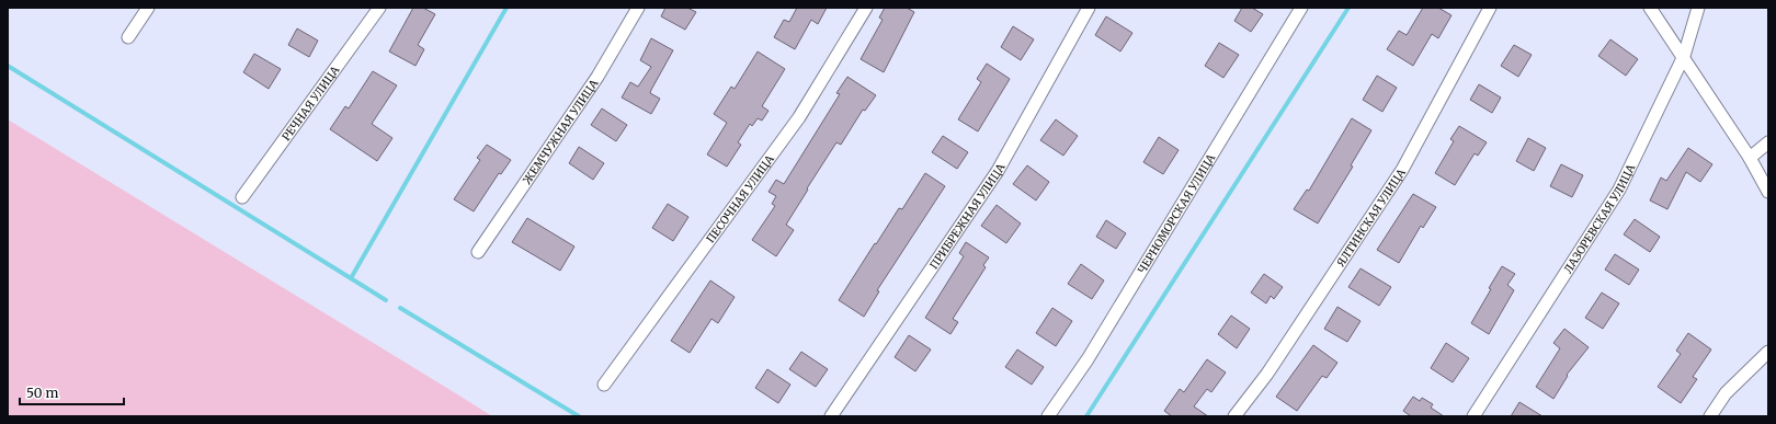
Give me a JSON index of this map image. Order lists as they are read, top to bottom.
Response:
{
  "streets": {
    "street": [
      "РЕЧНАЯ УЛИЦА",
      "ЖЕМЧУЖНАЯ УЛИЦА",
      "ПЕСОЧНАЯ УЛИЦА",
      "ЧЕРНОМОРСКАЯ УЛИЦА",
      "ПРИБРЕЖНАЯ УЛИЦА",
      "ЯЛТИНСКАЯ УЛИЦА",
      "ЛАЗОРЕВСКАЯ УЛИЦА"
    ]
  },
  "scale_bar": "50 m"
}
